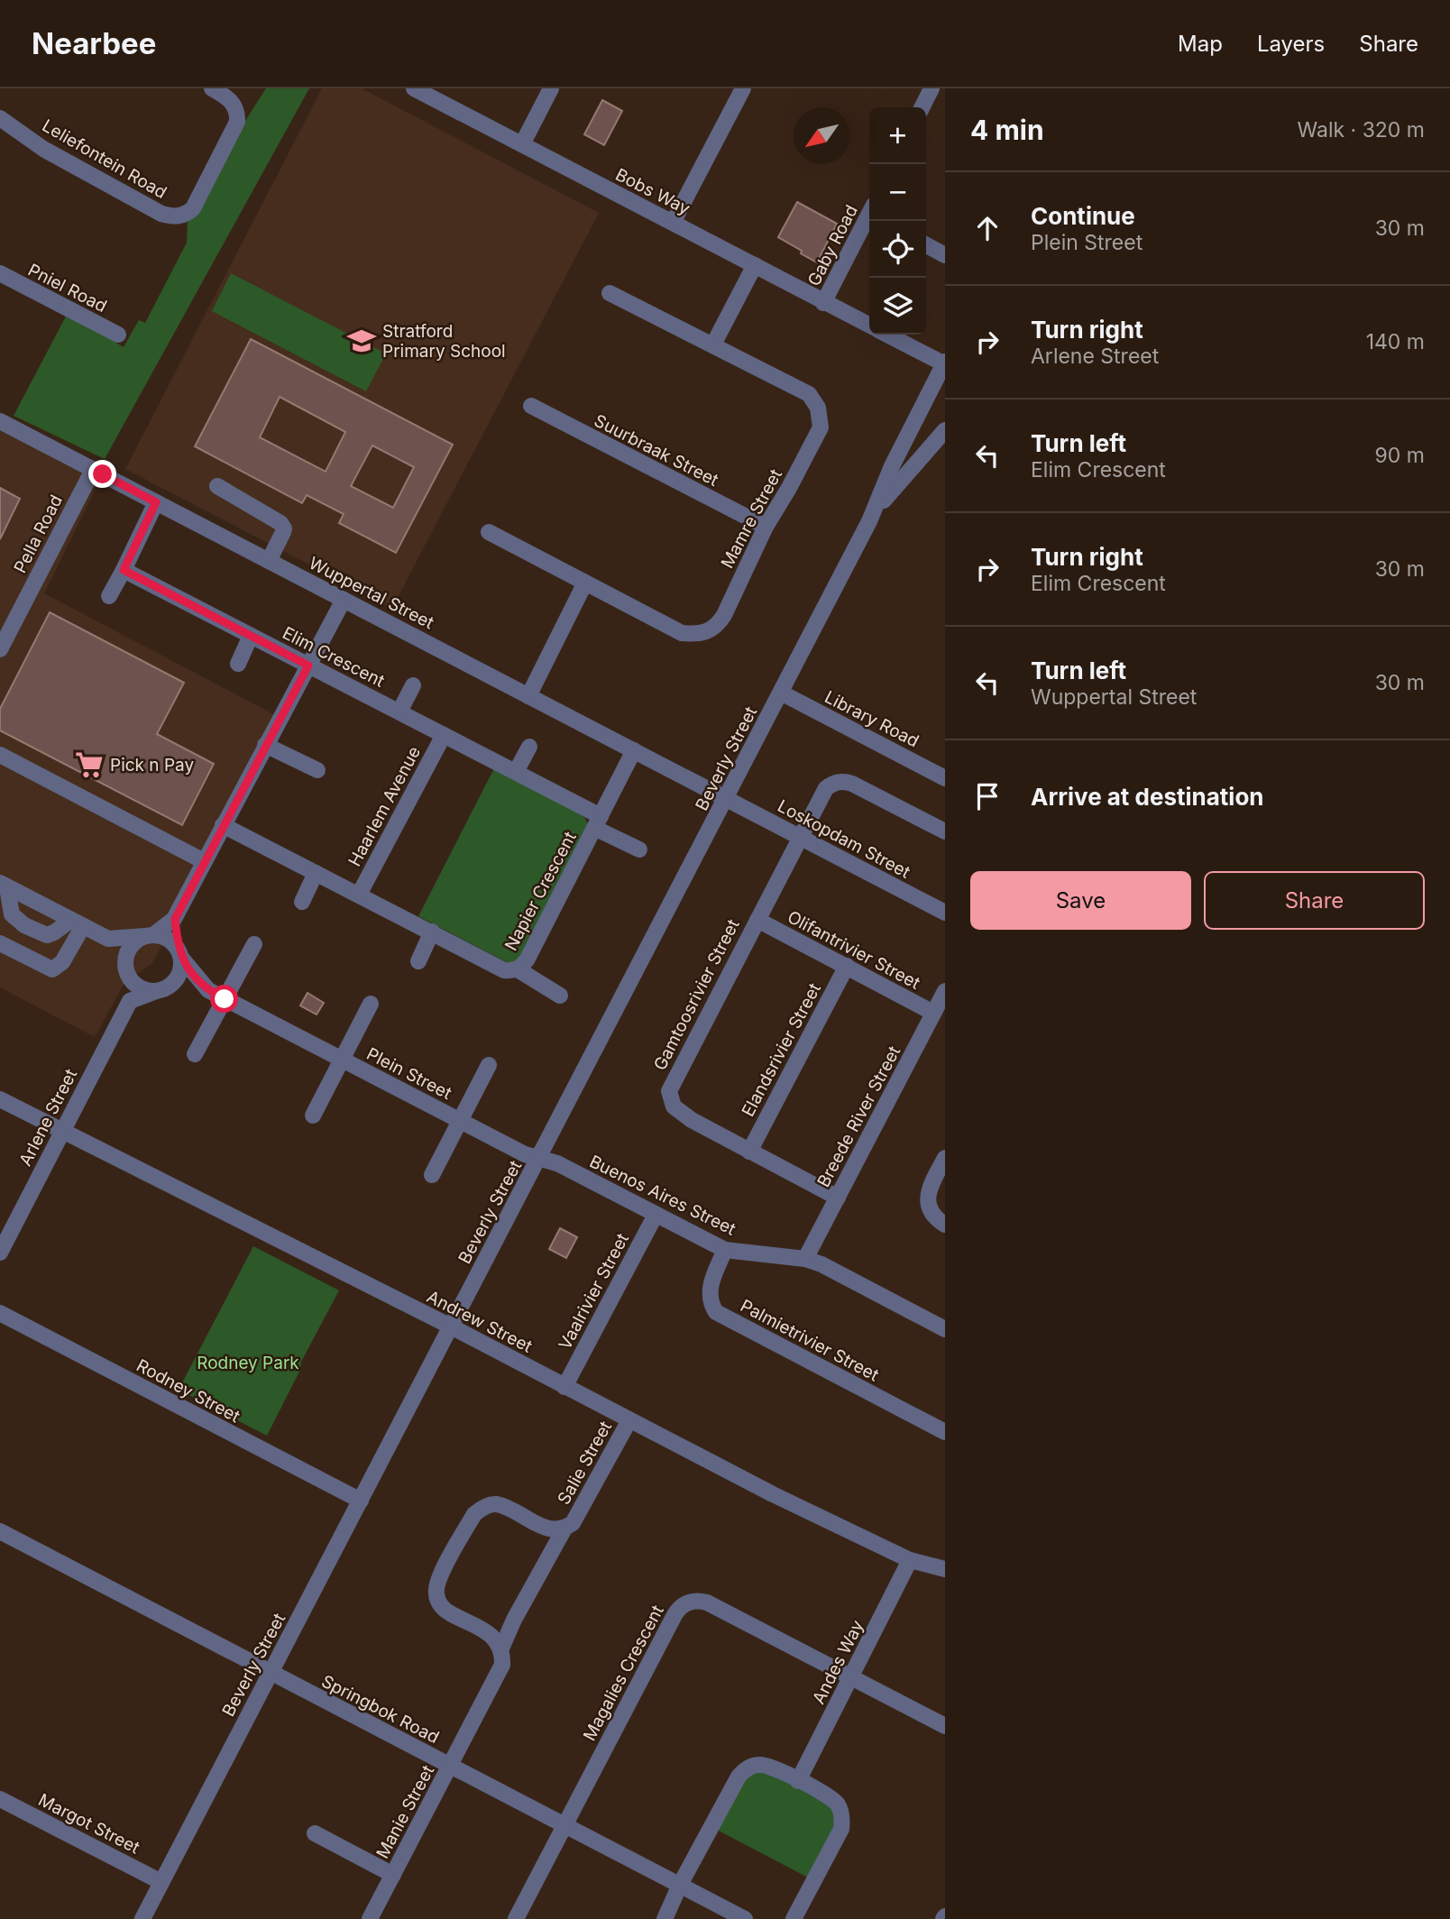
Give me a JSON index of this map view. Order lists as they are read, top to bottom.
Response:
{
  "streets": {
    "street": [
      "Leliefontein Road",
      "Bobs Way",
      "Gaby Road",
      "Pniel Road",
      "Suurbraak Street",
      "Mamre Street",
      "Pella Road",
      "Wuppertal Street",
      "Elim Crescent",
      "Library Road",
      "Beverly Street",
      "Haarlem Avenue",
      "Loskopdam Street",
      "Napier Crescent",
      "Olifantrivier Street",
      "Gamtoosrivier Street",
      "Elandsrivier Street",
      "Plein Street",
      "Breede River Street",
      "Arlene Street",
      "Buenos Aires Street",
      "Vaalrivier Street",
      "Andrew Street",
      "Palmietrivier Street",
      "Rodney Street",
      "Salie Street",
      "Andes Way",
      "Magalies Crescent",
      "Springbok Road",
      "Manie Street",
      "Margot Street"
    ]
  },
  "crossings": [
    ["Bobs Way", "Gaby Road"],
    ["Bobs Way", "Beverly Street"],
    ["Suurbraak Street", "Mamre Street"],
    ["Pella Road", "Wuppertal Street"],
    ["Wuppertal Street", "Beverly Street"],
    ["Wuppertal Street", "Loskopdam Street"],
    ["Wuppertal Street", "Napier Crescent"],
    ["Elim Crescent", "Haarlem Avenue"],
    ["Elim Crescent", "Napier Crescent"],
    ["Library Road", "Beverly Street"],
    ["Beverly Street", "Loskopdam Street"],
    ["Beverly Street", "Plein Street"],
    ["Beverly Street", "Buenos Aires Street"],
    ["Beverly Street", "Andrew Street"],
    ["Beverly Street", "Rodney Street"],
    ["Beverly Street", "Springbok Road"],
    ["Beverly Street", "Margot Street"],
    ["Haarlem Avenue", "Napier Crescent"],
    ["Loskopdam Street", "Gamtoosrivier Street"],
    ["Olifantrivier Street", "Gamtoosrivier Street"],
    ["Olifantrivier Street", "Elandsrivier Street"],
    ["Olifantrivier Street", "Breede River Street"],
    ["Gamtoosrivier Street", "Elandsrivier Street"],
    ["Gamtoosrivier Street", "Breede River Street"],
    ["Plein Street", "Buenos Aires Street"],
    ["Breede River Street", "Buenos Aires Street"],
    ["Arlene Street", "Andrew Street"],
    ["Buenos Aires Street", "Vaalrivier Street"],
    ["Buenos Aires Street", "Palmietrivier Street"],
    ["Vaalrivier Street", "Andrew Street"],
    ["Andrew Street", "Salie Street"],
    ["Andrew Street", "Andes Way"],
    ["Andes Way", "Magalies Crescent"],
    ["Magalies Crescent", "Springbok Road"],
    ["Springbok Road", "Manie Street"]
  ],
  "parks": ["Rodney Park"],
  "places": {
    "school or university": ["Stratford Primary School"],
    "supermarket": ["Pick n Pay"]
  },
  "north": "bottom left",
  "page": {
    "header": "Nearbee",
    "nav": ["Map", "Layers", "Share"],
    "heading": ["4 min", "Walk · 320 m"],
    "map_buttons": ["+", "−"],
    "list": [
      ["Continue", "Plein Street", "30 m"],
      ["Turn right", "Arlene Street", "140 m"],
      ["Turn left", "Elim Crescent", "90 m"],
      ["Turn right", "Elim Crescent", "30 m"],
      ["Turn left", "Wuppertal Street", "30 m"],
      "Arrive at destination"
    ],
    "buttons": ["Save", "Share"]
  }
}
